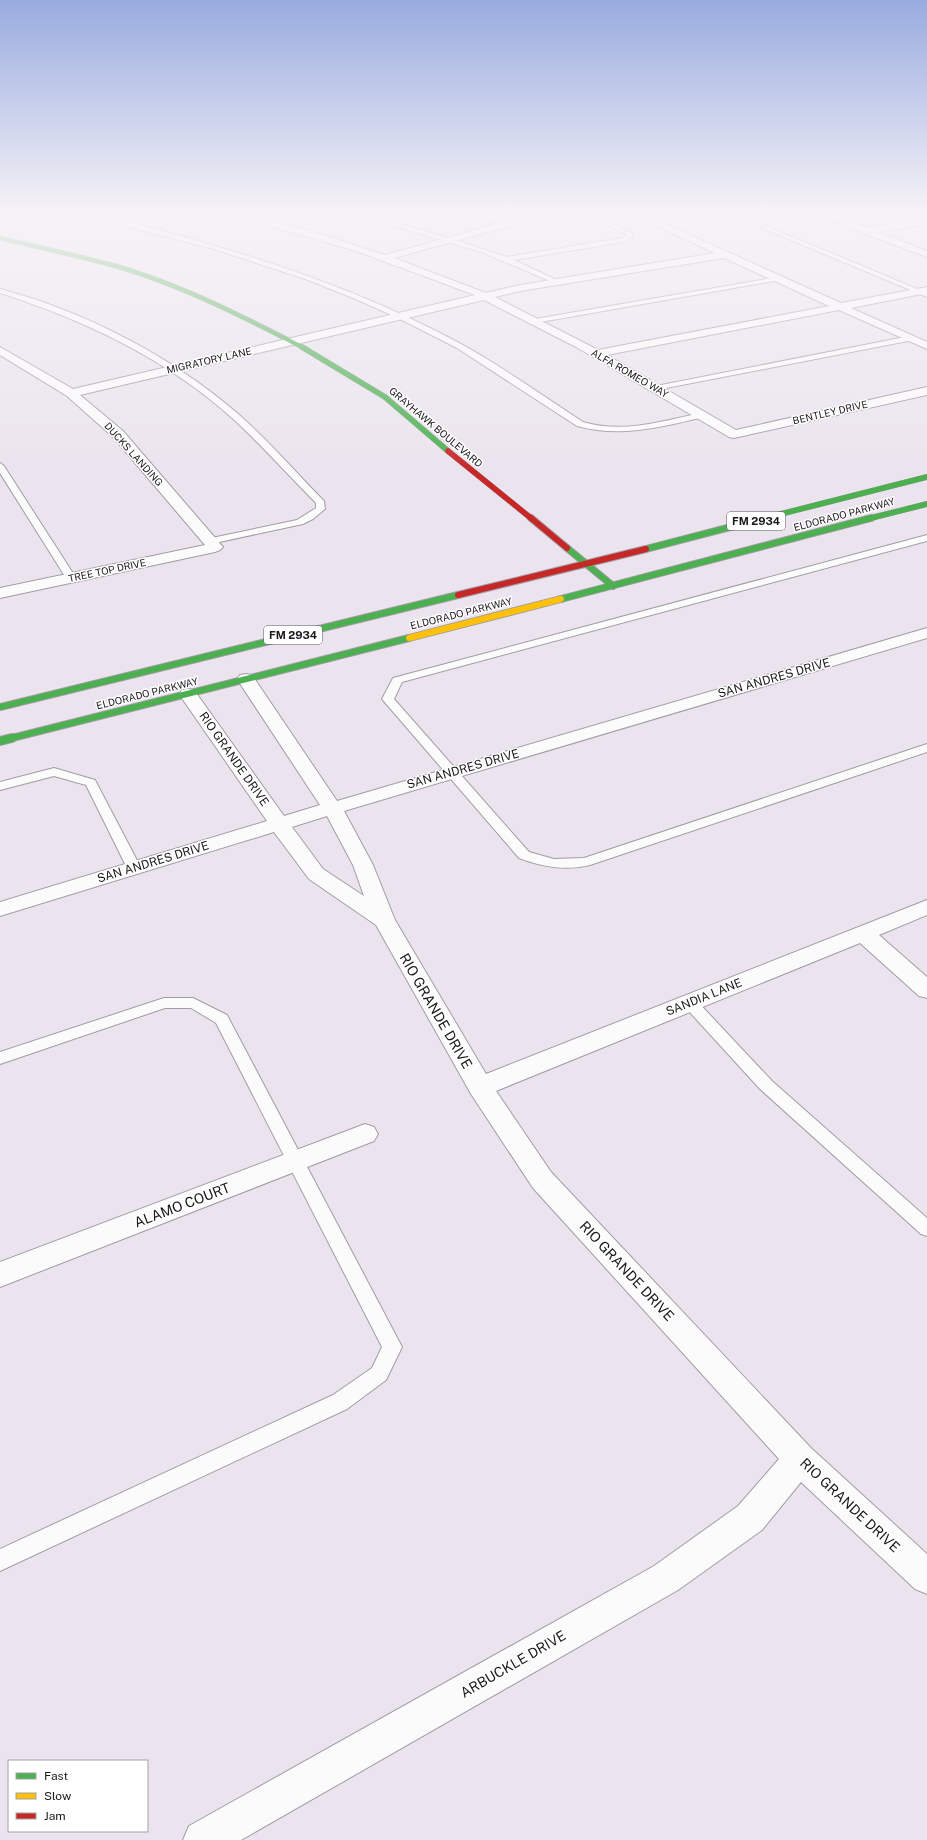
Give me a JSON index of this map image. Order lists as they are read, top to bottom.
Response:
{
  "streets": {
    "main road": ["GRAYHAWK BOULEVARD", "ELDORADO PARKWAY", "FM 2934"],
    "street": [
      "MIGRATORY LANE",
      "ALFA ROMEO WAY",
      "BENTLEY DRIVE",
      "DUCKS LANDING",
      "TREE TOP DRIVE",
      "SAN ANDRES DRIVE",
      "RIO GRANDE DRIVE",
      "SANDIA LANE",
      "ALAMO COURT",
      "ARBUCKLE DRIVE"
    ]
  },
  "crossings": [
    ["MIGRATORY LANE", "GRAYHAWK BOULEVARD"],
    ["MIGRATORY LANE", "DUCKS LANDING"],
    ["ALFA ROMEO WAY", "BENTLEY DRIVE"],
    ["GRAYHAWK BOULEVARD", "ELDORADO PARKWAY"],
    ["DUCKS LANDING", "TREE TOP DRIVE"],
    ["ELDORADO PARKWAY", "RIO GRANDE DRIVE"],
    ["SAN ANDRES DRIVE", "RIO GRANDE DRIVE"],
    ["RIO GRANDE DRIVE", "SANDIA LANE"],
    ["RIO GRANDE DRIVE", "ARBUCKLE DRIVE"]
  ],
  "legend": ["Fast", "Slow", "Jam"]
}
